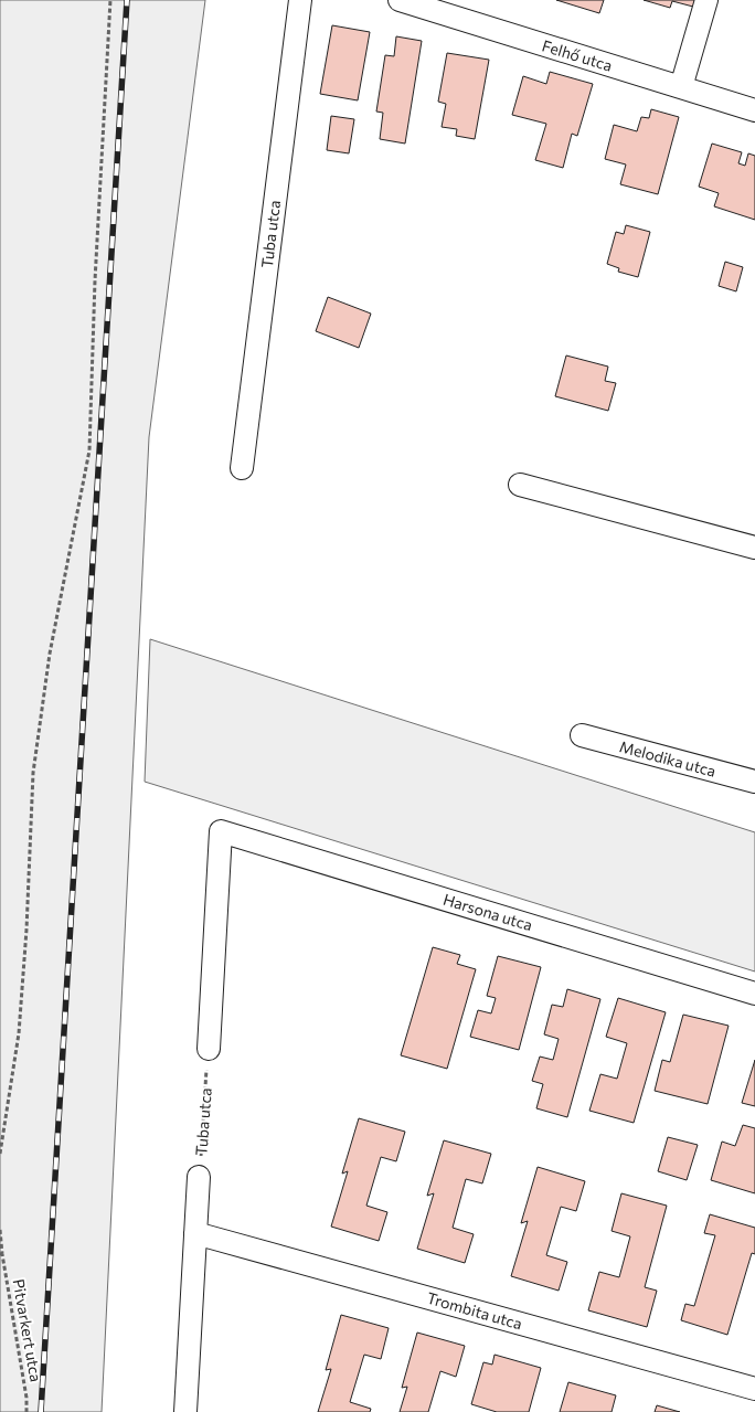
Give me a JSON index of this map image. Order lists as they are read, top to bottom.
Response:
{
  "streets": {
    "street": [
      "Felhő utca",
      "Tuba utca",
      "Melodika utca",
      "Harsona utca",
      "Trombita utca"
    ],
    "path": ["Pitvarkert utca"]
  },
  "crossings": [
    ["Tuba utca", "Harsona utca"],
    ["Tuba utca", "Trombita utca"]
  ]
}
